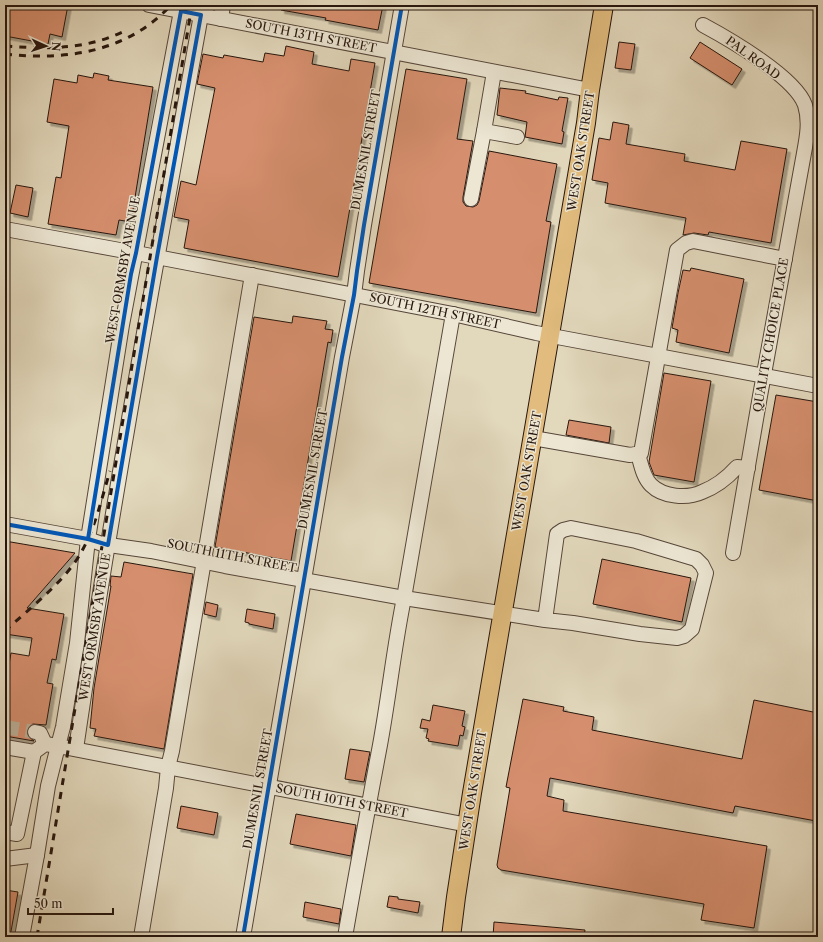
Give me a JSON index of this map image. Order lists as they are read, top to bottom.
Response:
{
  "streets": {
    "main road": ["WEST OAK STREET"],
    "street": [
      "SOUTH 13TH STREET",
      "PAL ROAD",
      "DUMESNIL STREET",
      "WEST ORMSBY AVENUE",
      "SOUTH 12TH STREET",
      "QUALITY CHOICE PLACE",
      "SOUTH 11TH STREET",
      "SOUTH 10TH STREET"
    ]
  },
  "crossings": [
    ["SOUTH 13TH STREET", "DUMESNIL STREET"],
    ["SOUTH 13TH STREET", "WEST OAK STREET"],
    ["SOUTH 13TH STREET", "WEST ORMSBY AVENUE"],
    ["PAL ROAD", "QUALITY CHOICE PLACE"],
    ["DUMESNIL STREET", "SOUTH 12TH STREET"],
    ["DUMESNIL STREET", "SOUTH 11TH STREET"],
    ["DUMESNIL STREET", "SOUTH 10TH STREET"],
    ["WEST OAK STREET", "SOUTH 12TH STREET"],
    ["WEST OAK STREET", "SOUTH 11TH STREET"],
    ["WEST OAK STREET", "SOUTH 10TH STREET"],
    ["WEST ORMSBY AVENUE", "SOUTH 12TH STREET"],
    ["WEST ORMSBY AVENUE", "SOUTH 11TH STREET"],
    ["WEST ORMSBY AVENUE", "SOUTH 10TH STREET"],
    ["SOUTH 12TH STREET", "QUALITY CHOICE PLACE"]
  ],
  "scale_bar": "50 m",
  "north": "right"
}
